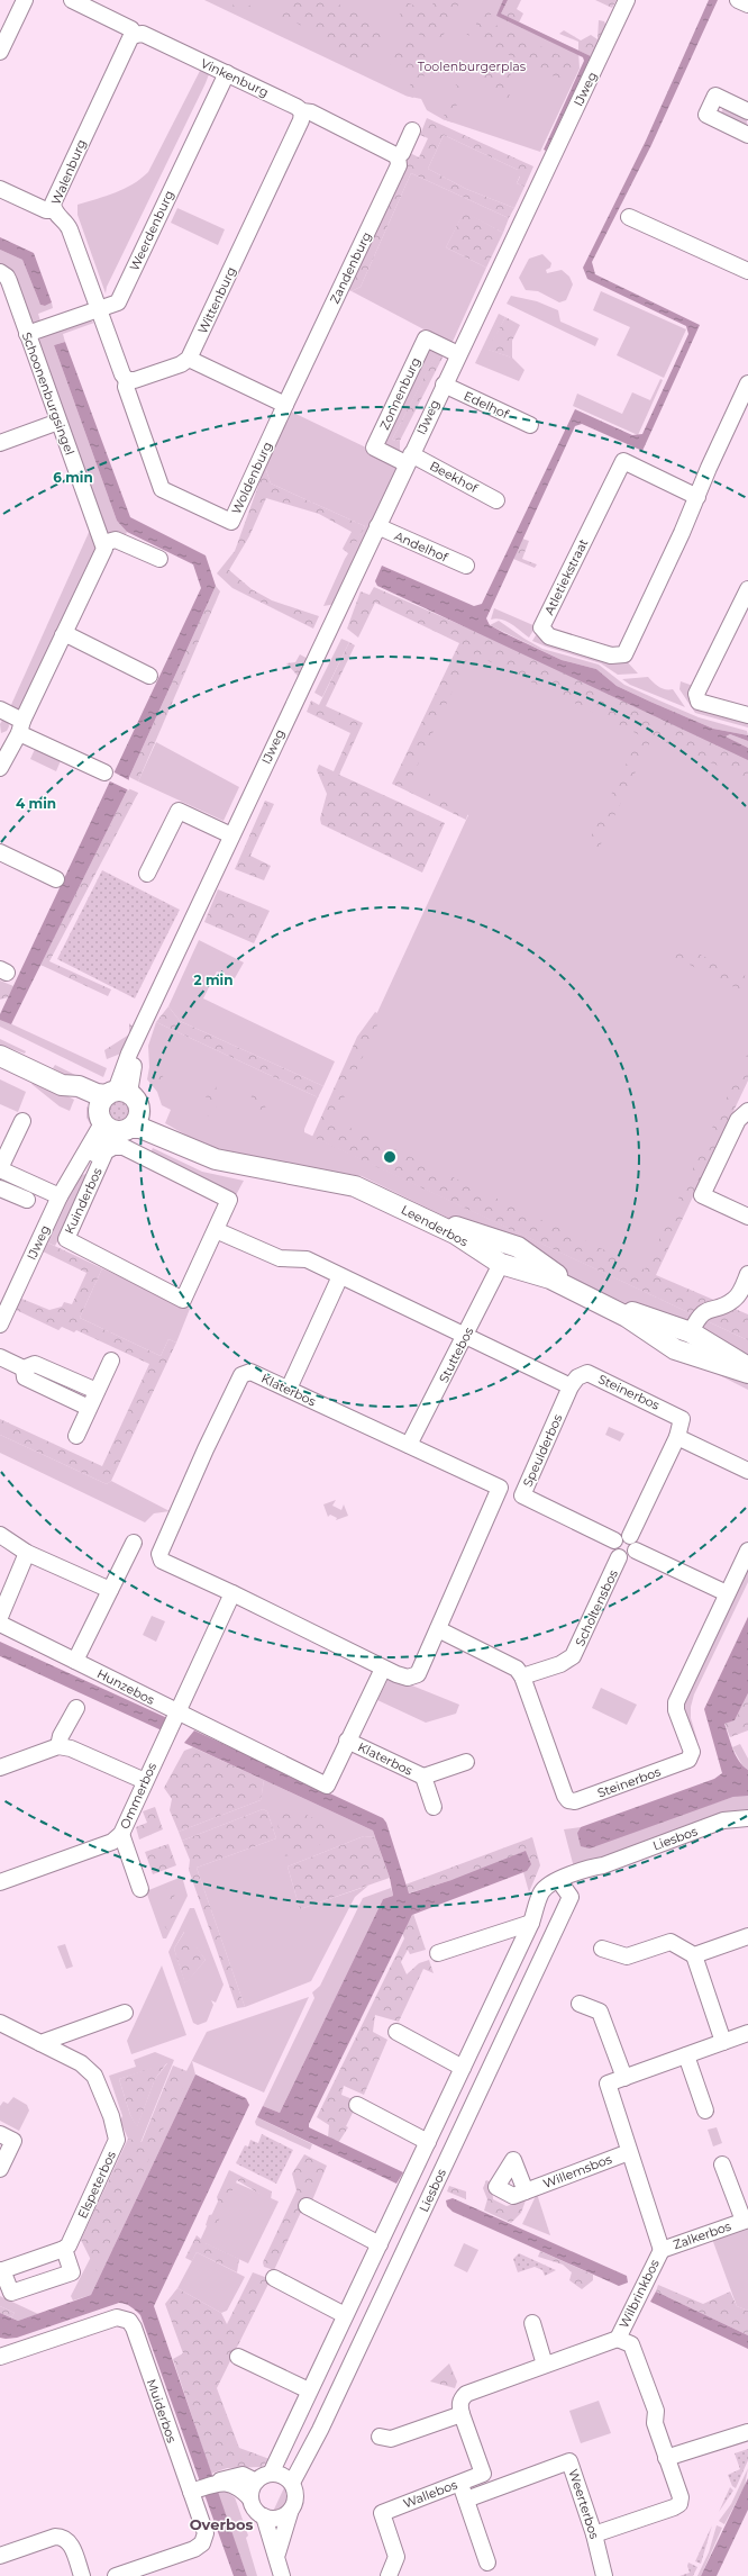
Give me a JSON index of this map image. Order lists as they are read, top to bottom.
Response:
{
  "streets": {
    "main road": ["Leenderbos"],
    "street": [
      "Vinkenburg",
      "IJweg",
      "Walenburg",
      "Weerdenburg",
      "Zandenburg",
      "Wittenburg",
      "Schoonenburgsingel",
      "Zonnenburg",
      "Edelhof",
      "Beekhof",
      "Woldenburg",
      "Andelhof",
      "Atletiekstraat",
      "Kuinderbos",
      "Stuttebos",
      "Klaterbos",
      "Steinerbos",
      "Speulderbos",
      "Scholtensbos",
      "Hunzebos",
      "Ommerbos",
      "Liesbos",
      "Willemsbos",
      "Elspeterbos",
      "Zalkerbos",
      "Wilbrinkbos",
      "Muiderbos",
      "Wallebos",
      "Weerterbos"
    ]
  },
  "crossings": [
    ["Vinkenburg", "Walenburg"],
    ["Vinkenburg", "Weerdenburg"],
    ["Vinkenburg", "Zandenburg"],
    ["Vinkenburg", "Wittenburg"],
    ["IJweg", "Zonnenburg"],
    ["IJweg", "Edelhof"],
    ["IJweg", "Beekhof"],
    ["IJweg", "Andelhof"],
    ["IJweg", "Leenderbos"],
    ["Walenburg", "Weerdenburg"],
    ["Weerdenburg", "Schoonenburgsingel"],
    ["Zandenburg", "Woldenburg"],
    ["Zonnenburg", "Beekhof"],
    ["Leenderbos", "Stuttebos"],
    ["Stuttebos", "Klaterbos"],
    ["Klaterbos", "Steinerbos"],
    ["Klaterbos", "Hunzebos"],
    ["Klaterbos", "Ommerbos"],
    ["Steinerbos", "Speulderbos"],
    ["Steinerbos", "Scholtensbos"],
    ["Speulderbos", "Scholtensbos"],
    ["Hunzebos", "Ommerbos"],
    ["Zalkerbos", "Wilbrinkbos"],
    ["Wilbrinkbos", "Weerterbos"]
  ],
  "districts": ["Overbos"],
  "parks": ["Toolenburgerplas"],
  "rings": ["6 min", "4 min", "2 min"]
}
